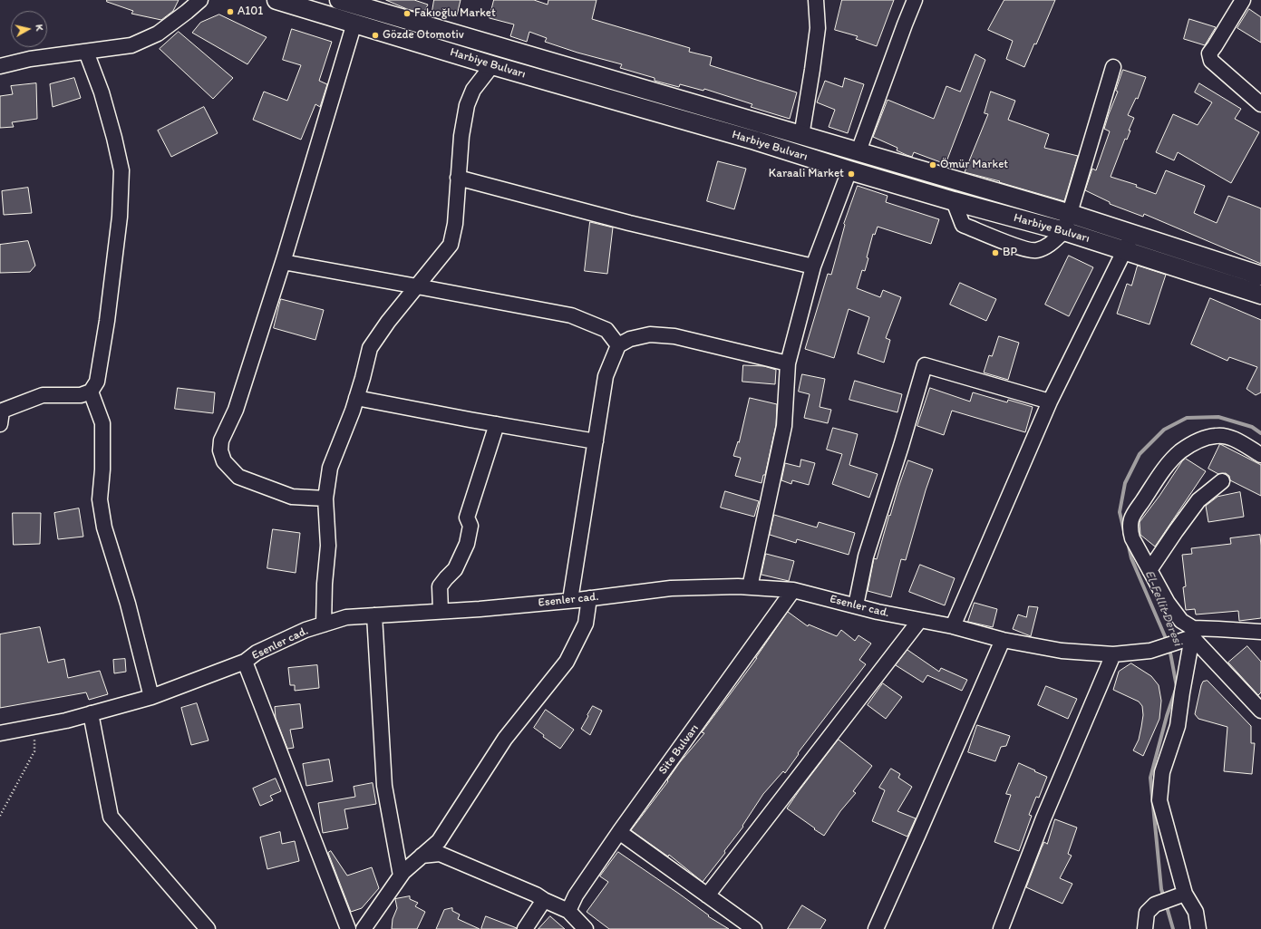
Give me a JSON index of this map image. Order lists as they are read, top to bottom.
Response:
{
  "streets": {
    "main road": ["Harbiye Bulvarı"],
    "street": ["Esenler cad.", "Site Bulvarı"]
  },
  "crossings": [
    ["Esenler cad.", "Site Bulvarı"]
  ],
  "water": ["El-Fellit Deresi"],
  "places": [
    "A101",
    "Fakıoğlu Market",
    "Gözde Otomotiv",
    "Ömür Market",
    "Karaali Market",
    "BP"
  ],
  "north": "right"
}
